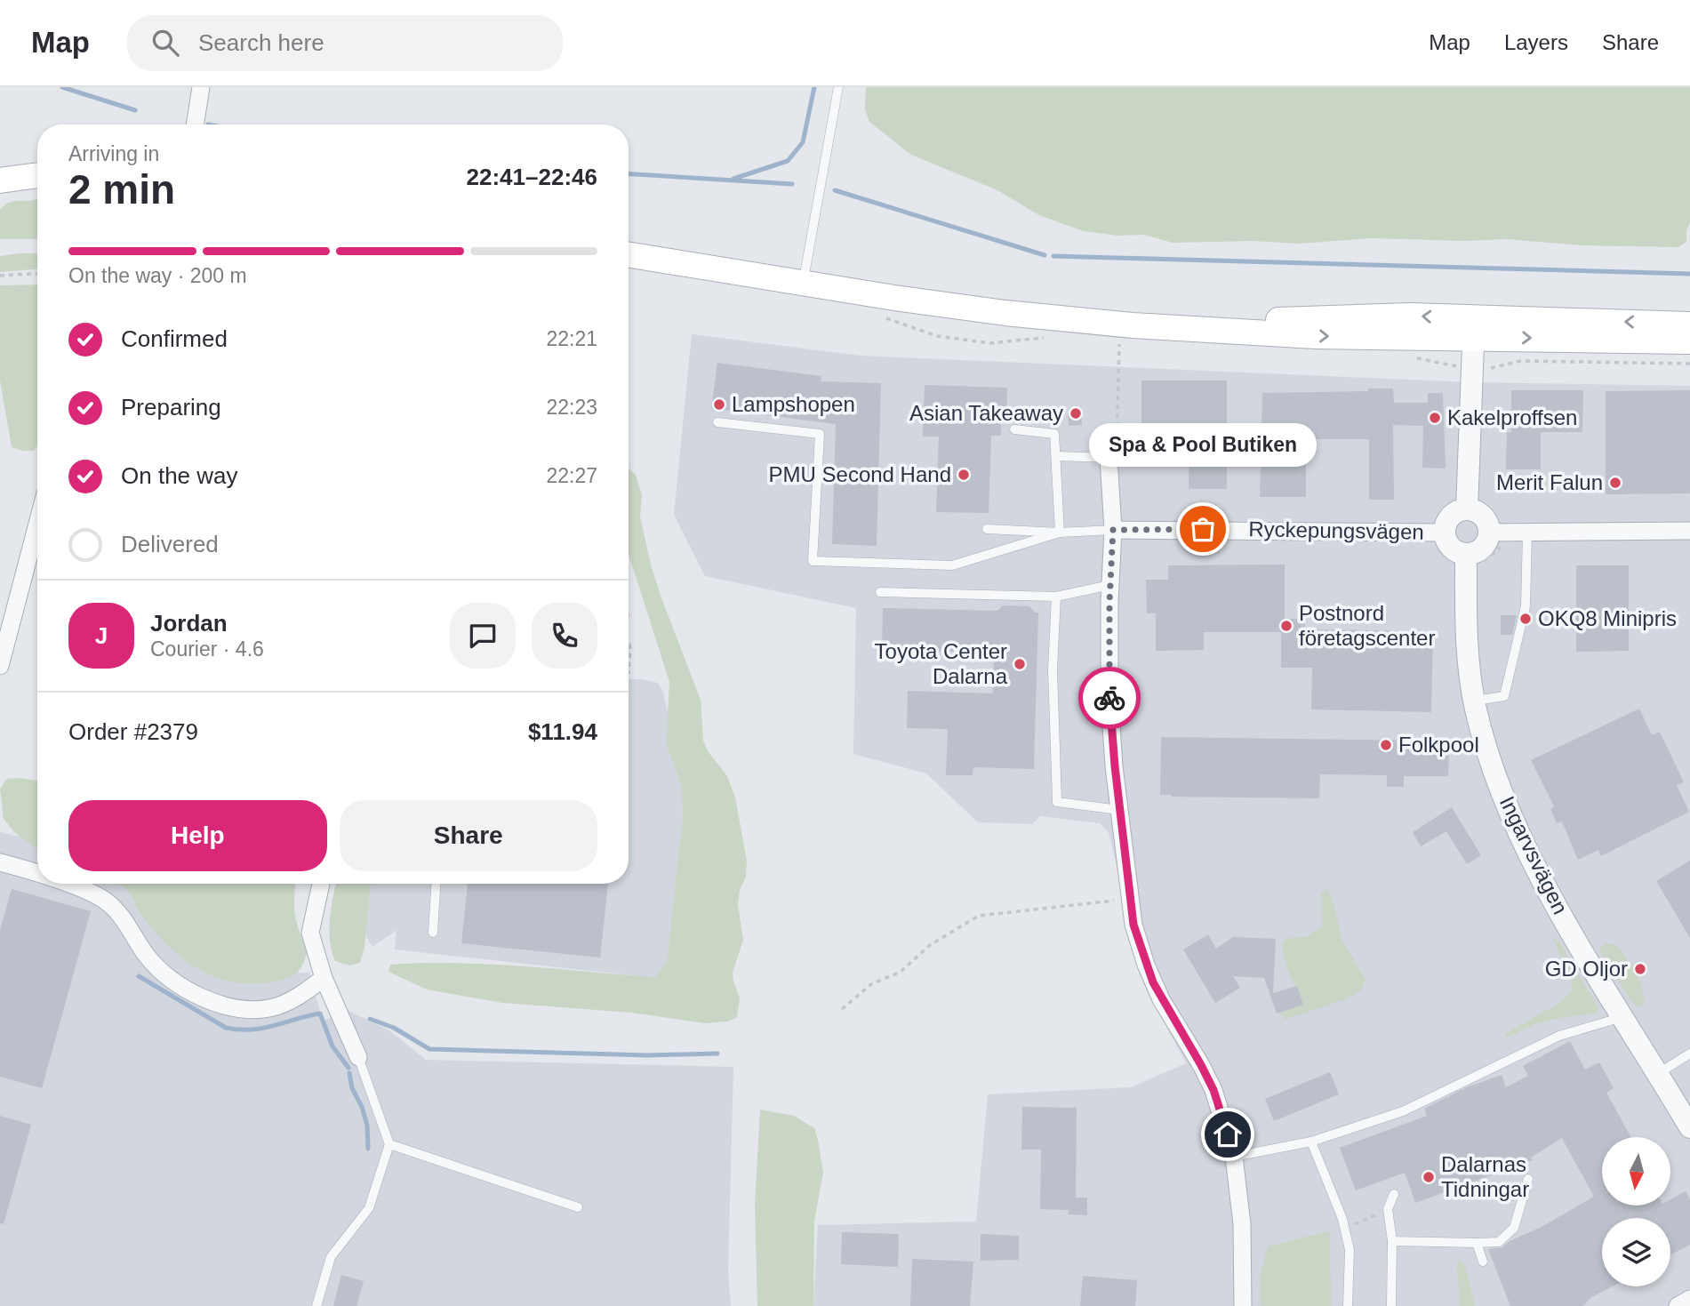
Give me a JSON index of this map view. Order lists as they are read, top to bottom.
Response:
{
  "streets": {
    "street": ["Ryckepungsvägen", "Ingarvsvägen"]
  },
  "places": [
    "Lampshopen",
    "Asian Takeaway",
    "Kakelproffsen",
    "PMU Second Hand",
    "Merit Falun",
    "Spa & Pool Butiken",
    "OKQ8 Minipris",
    "Postnord företagscenter",
    "Toyota Center Dalarna",
    "Folkpool",
    "GD Oljor",
    "Dalarnas Tidningar"
  ],
  "north": "bottom",
  "page": {
    "header": "Map",
    "search": "Search here",
    "nav": ["Map", "Layers", "Share"],
    "heading": ["2 min", "Arriving in", "22:41–22:46"],
    "panel": [
      "Jordan",
      "Courier · 4.6",
      "Order #2379",
      "$11.94"
    ],
    "bar": "On the way · 200 m",
    "list": [
      ["Confirmed", "22:21"],
      ["Preparing", "22:23"],
      ["On the way", "22:27"],
      "Delivered"
    ],
    "bubble": "Spa & Pool Butiken",
    "round": "J",
    "buttons": ["Help", "Share"]
  }
}
